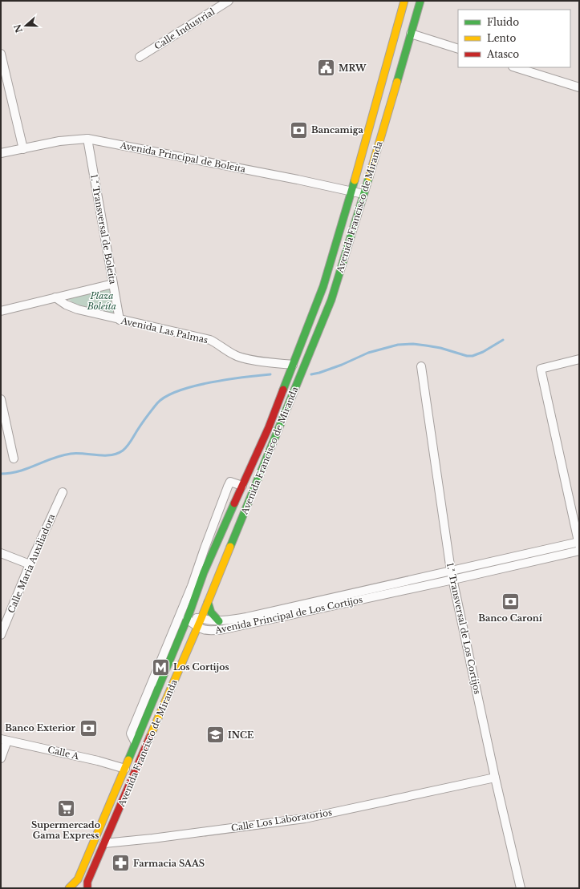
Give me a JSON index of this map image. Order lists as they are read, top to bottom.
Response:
{
  "streets": {
    "main road": ["Avenida Francisco de Miranda"],
    "street": [
      "Calle Industrial",
      "Avenida Principal de Boleíta",
      "1.ª Transversal de Boleíta",
      "Avenida Las Palmas",
      "Calle Maria Auxiliadora",
      "Avenida Principal de Los Cortijos",
      "1.ª Transversal de Los Cortijos",
      "Calle A",
      "Calle Los Laboratorios"
    ]
  },
  "crossings": [
    ["Avenida Principal de Boleíta", "Avenida Francisco de Miranda"],
    ["Avenida Principal de Boleíta", "1.ª Transversal de Boleíta"],
    ["Avenida Francisco de Miranda", "Avenida Las Palmas"],
    ["Avenida Francisco de Miranda", "Avenida Principal de Los Cortijos"],
    ["Avenida Francisco de Miranda", "Calle A"],
    ["Avenida Francisco de Miranda", "Calle Los Laboratorios"],
    ["1.ª Transversal de Boleíta", "Avenida Las Palmas"],
    ["Avenida Principal de Los Cortijos", "1.ª Transversal de Los Cortijos"],
    ["1.ª Transversal de Los Cortijos", "Calle Los Laboratorios"]
  ],
  "parks": ["Plaza Boleíta"],
  "places": {
    "public building": ["MRW"],
    "bank": ["Bancamiga", "Banco Caroní", "Banco Exterior"],
    "metro station": ["Los Cortijos"],
    "school or university": ["INCE"],
    "supermarket": ["Supermercado Gama Express"],
    "pharmacy": ["Farmacia SAAS"]
  },
  "legend": ["Fluido", "Lento", "Atasco"],
  "north": "left"
}
